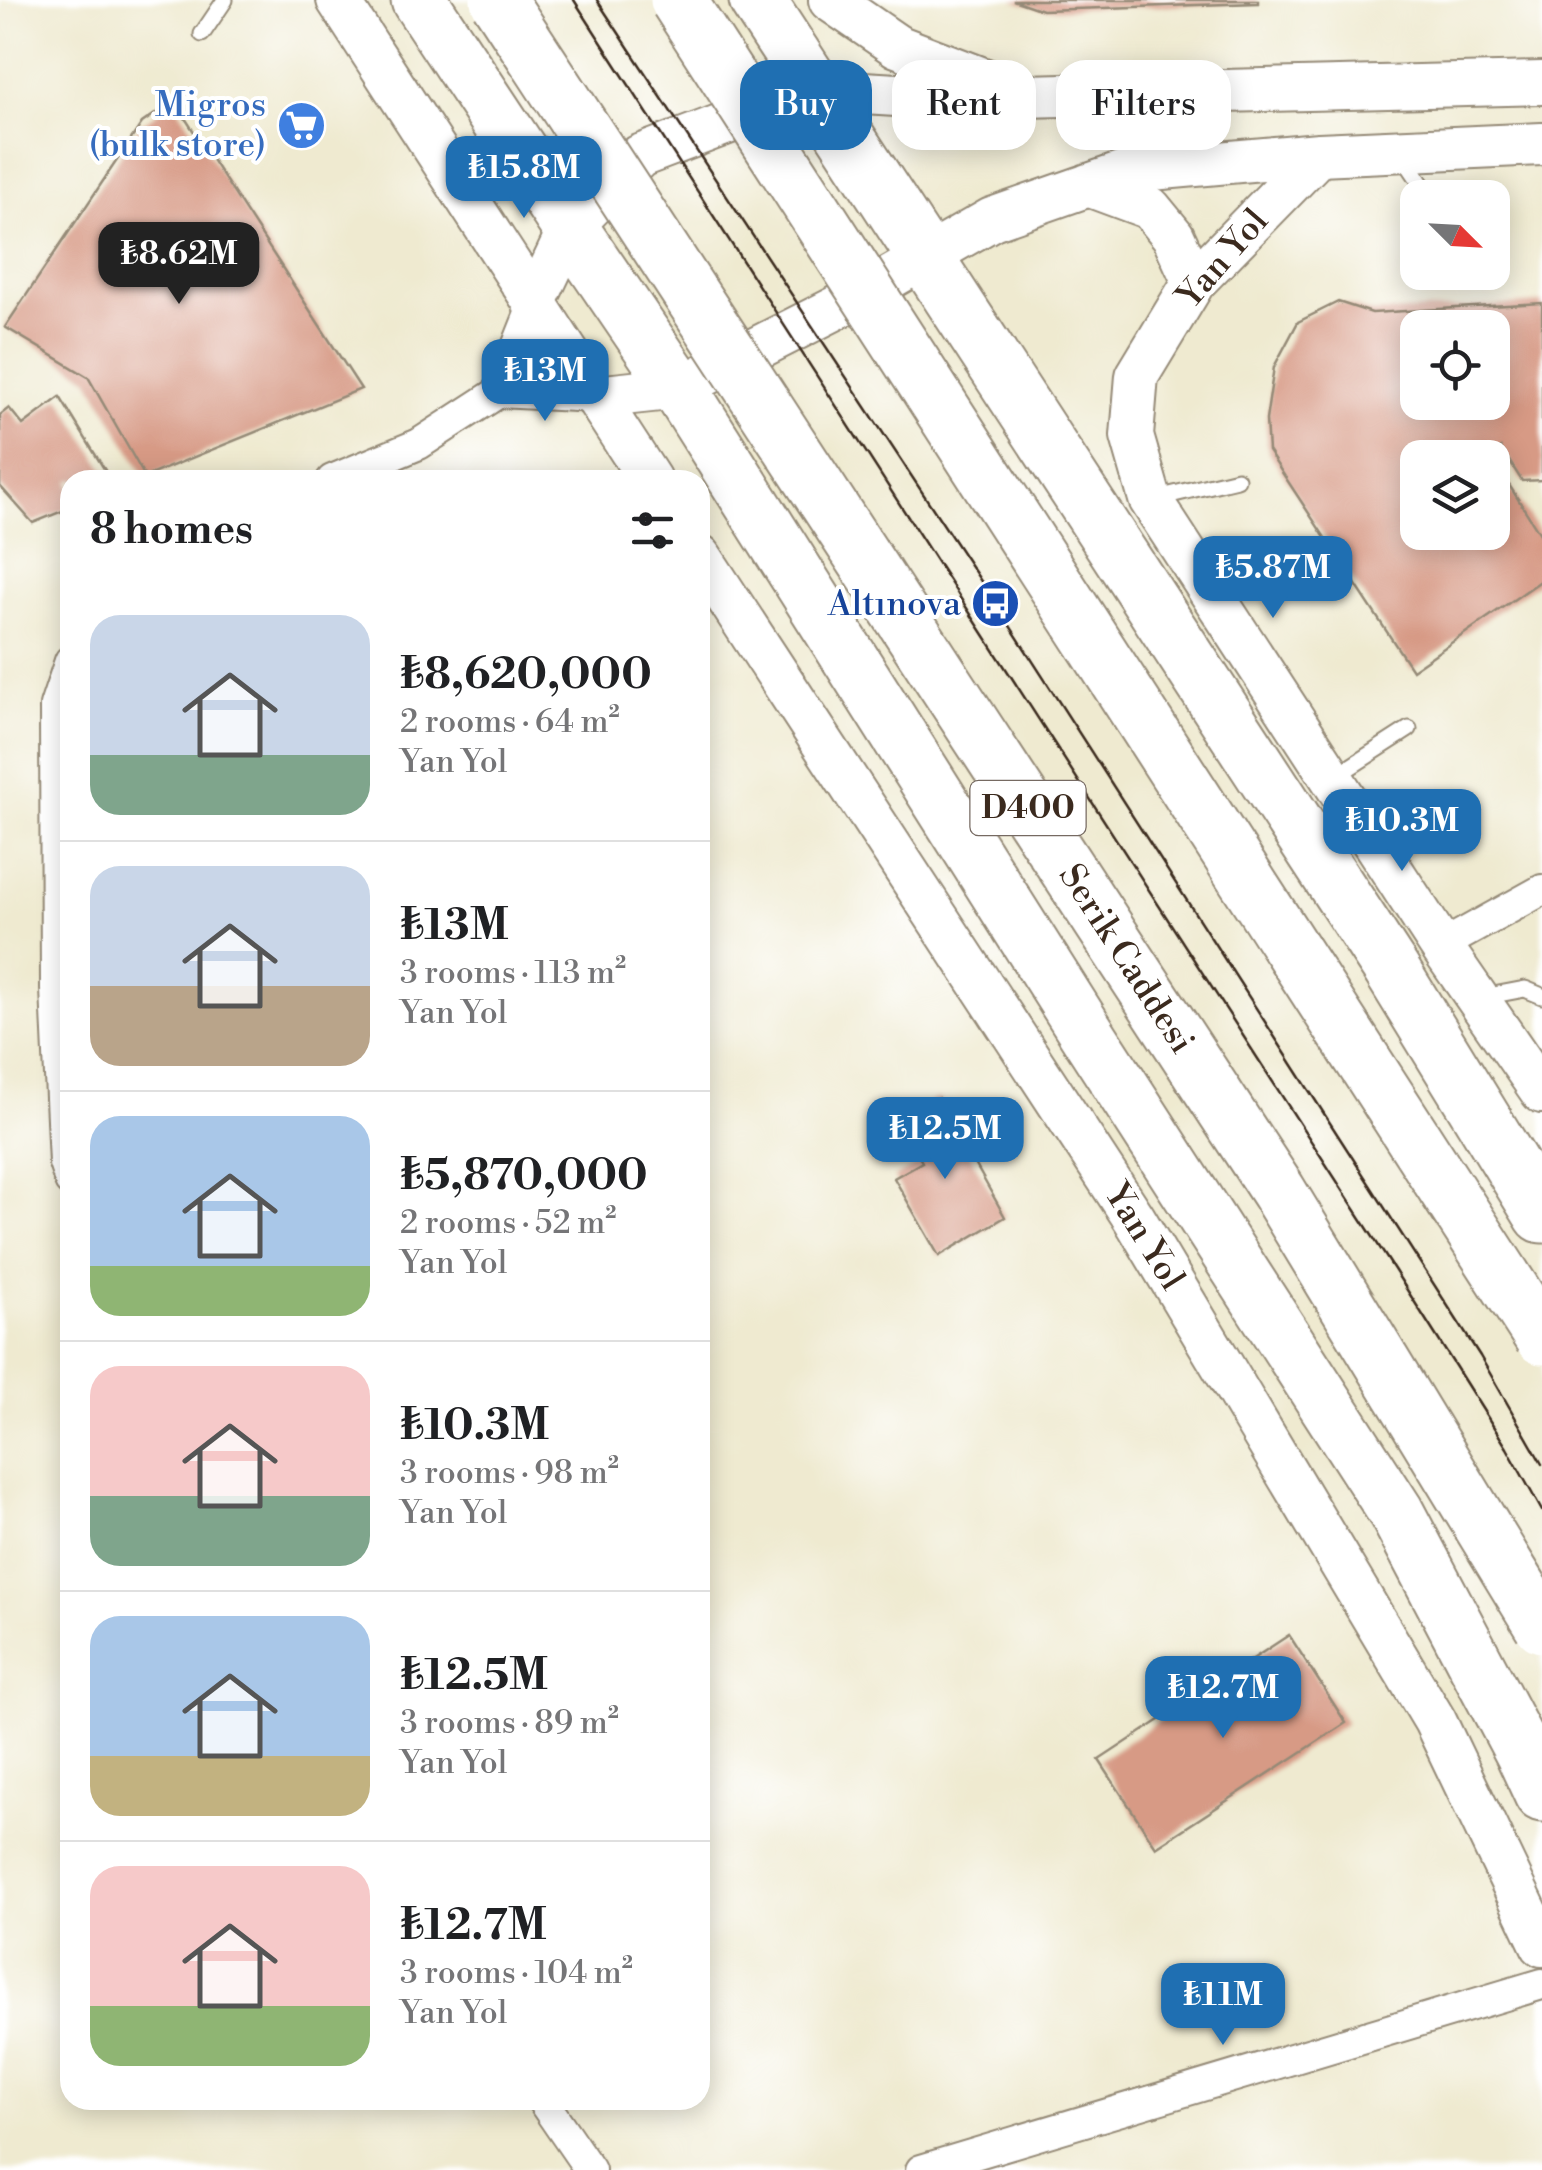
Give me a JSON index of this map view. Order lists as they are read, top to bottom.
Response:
{
  "streets": {
    "highway": ["D400", "Serik Caddesi"],
    "street": ["Yan Yol"]
  },
  "places": {
    "supermarket": ["Migros (bulk store)"],
    "bus stop": ["Altınova"]
  },
  "north": "bottom right",
  "page": {
    "chip": ["Buy", "Rent", "Filters"],
    "price": [
      "₺15.8M",
      "₺8.62M",
      "₺13M",
      "₺5.87M",
      "₺10.3M",
      "₺12.5M",
      "₺12.7M",
      "₺11M"
    ],
    "heading": "8 homes",
    "list": [
      {
        "name": "₺8,620,000",
        "note": "2 rooms · 64 m² · Yan Yol"
      },
      {
        "name": "₺13M",
        "note": "3 rooms · 113 m² · Yan Yol"
      },
      {
        "name": "₺5,870,000",
        "note": "2 rooms · 52 m² · Yan Yol"
      },
      {
        "name": "₺10.3M",
        "note": "3 rooms · 98 m² · Yan Yol"
      },
      {
        "name": "₺12.5M",
        "note": "3 rooms · 89 m² · Yan Yol"
      },
      {
        "name": "₺12.7M",
        "note": "3 rooms · 104 m² · Yan Yol"
      }
    ]
  }
}
